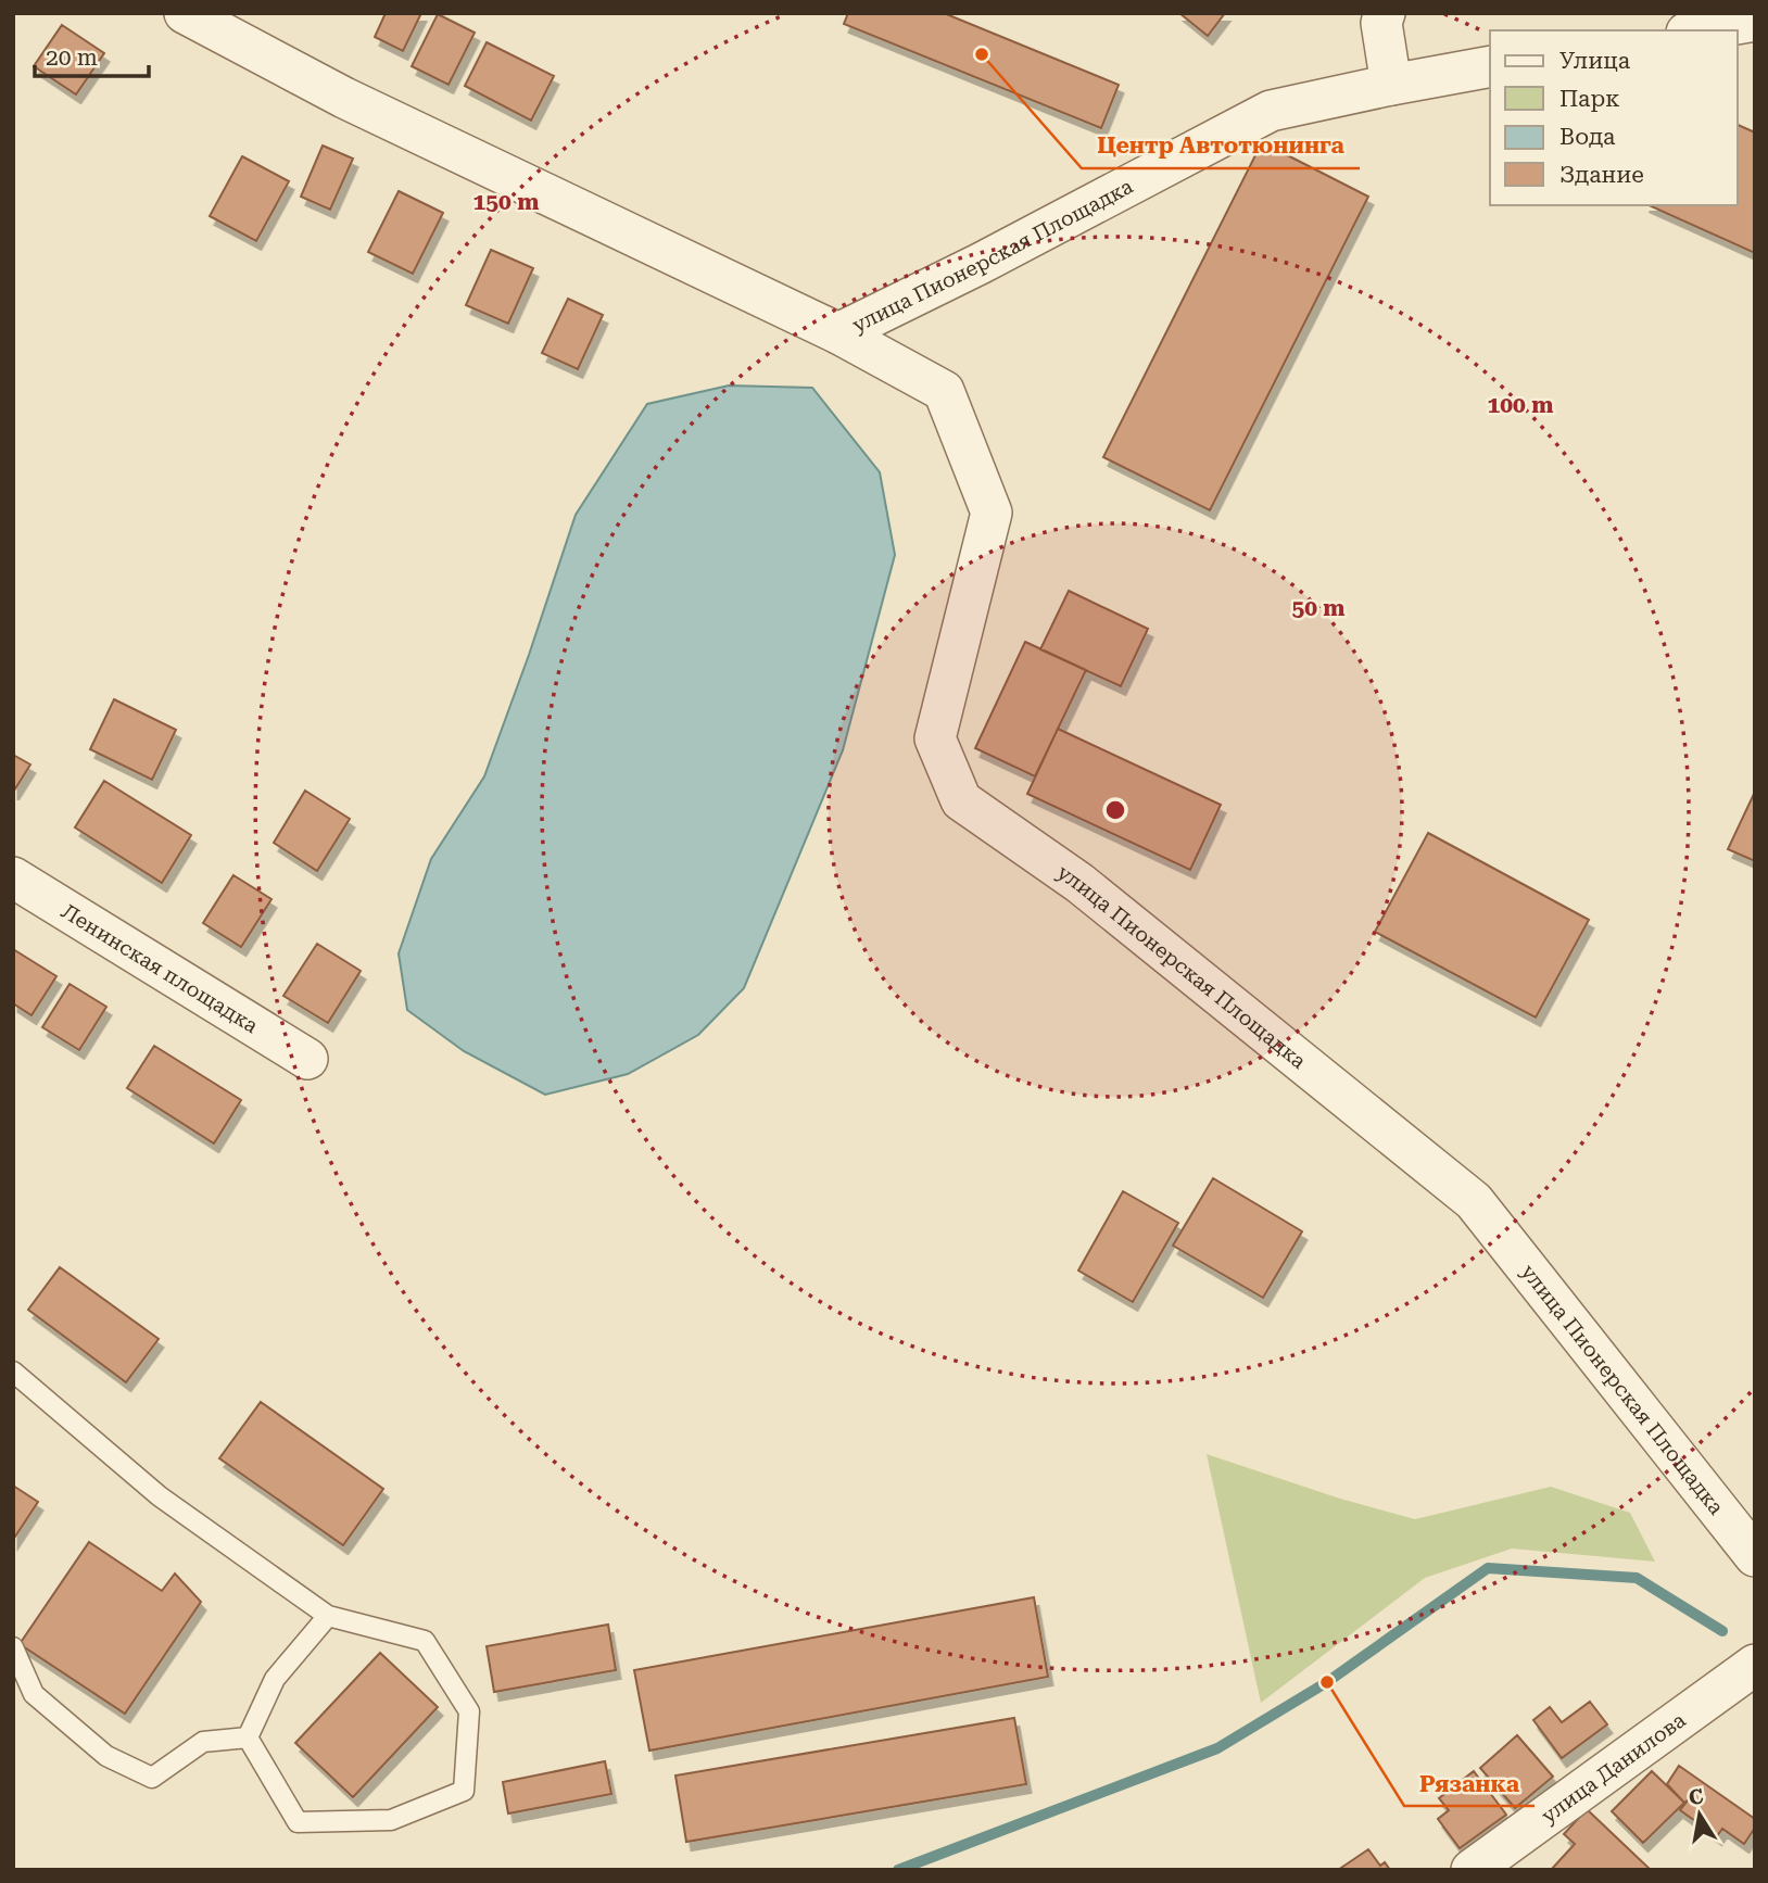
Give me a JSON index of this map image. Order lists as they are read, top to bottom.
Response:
{
  "streets": {
    "street": ["улица Пионерская Площадка", "Ленинская площадка", "улица Данилова"]
  },
  "places": ["Центр Автотюнинга", "Рязанка"],
  "legend": [
    "Улица",
    "Парк",
    "Вода",
    "Здание"
  ],
  "scale_bar": "20 m",
  "north": "top",
  "rings": ["150 m", "100 m", "50 m"]
}
